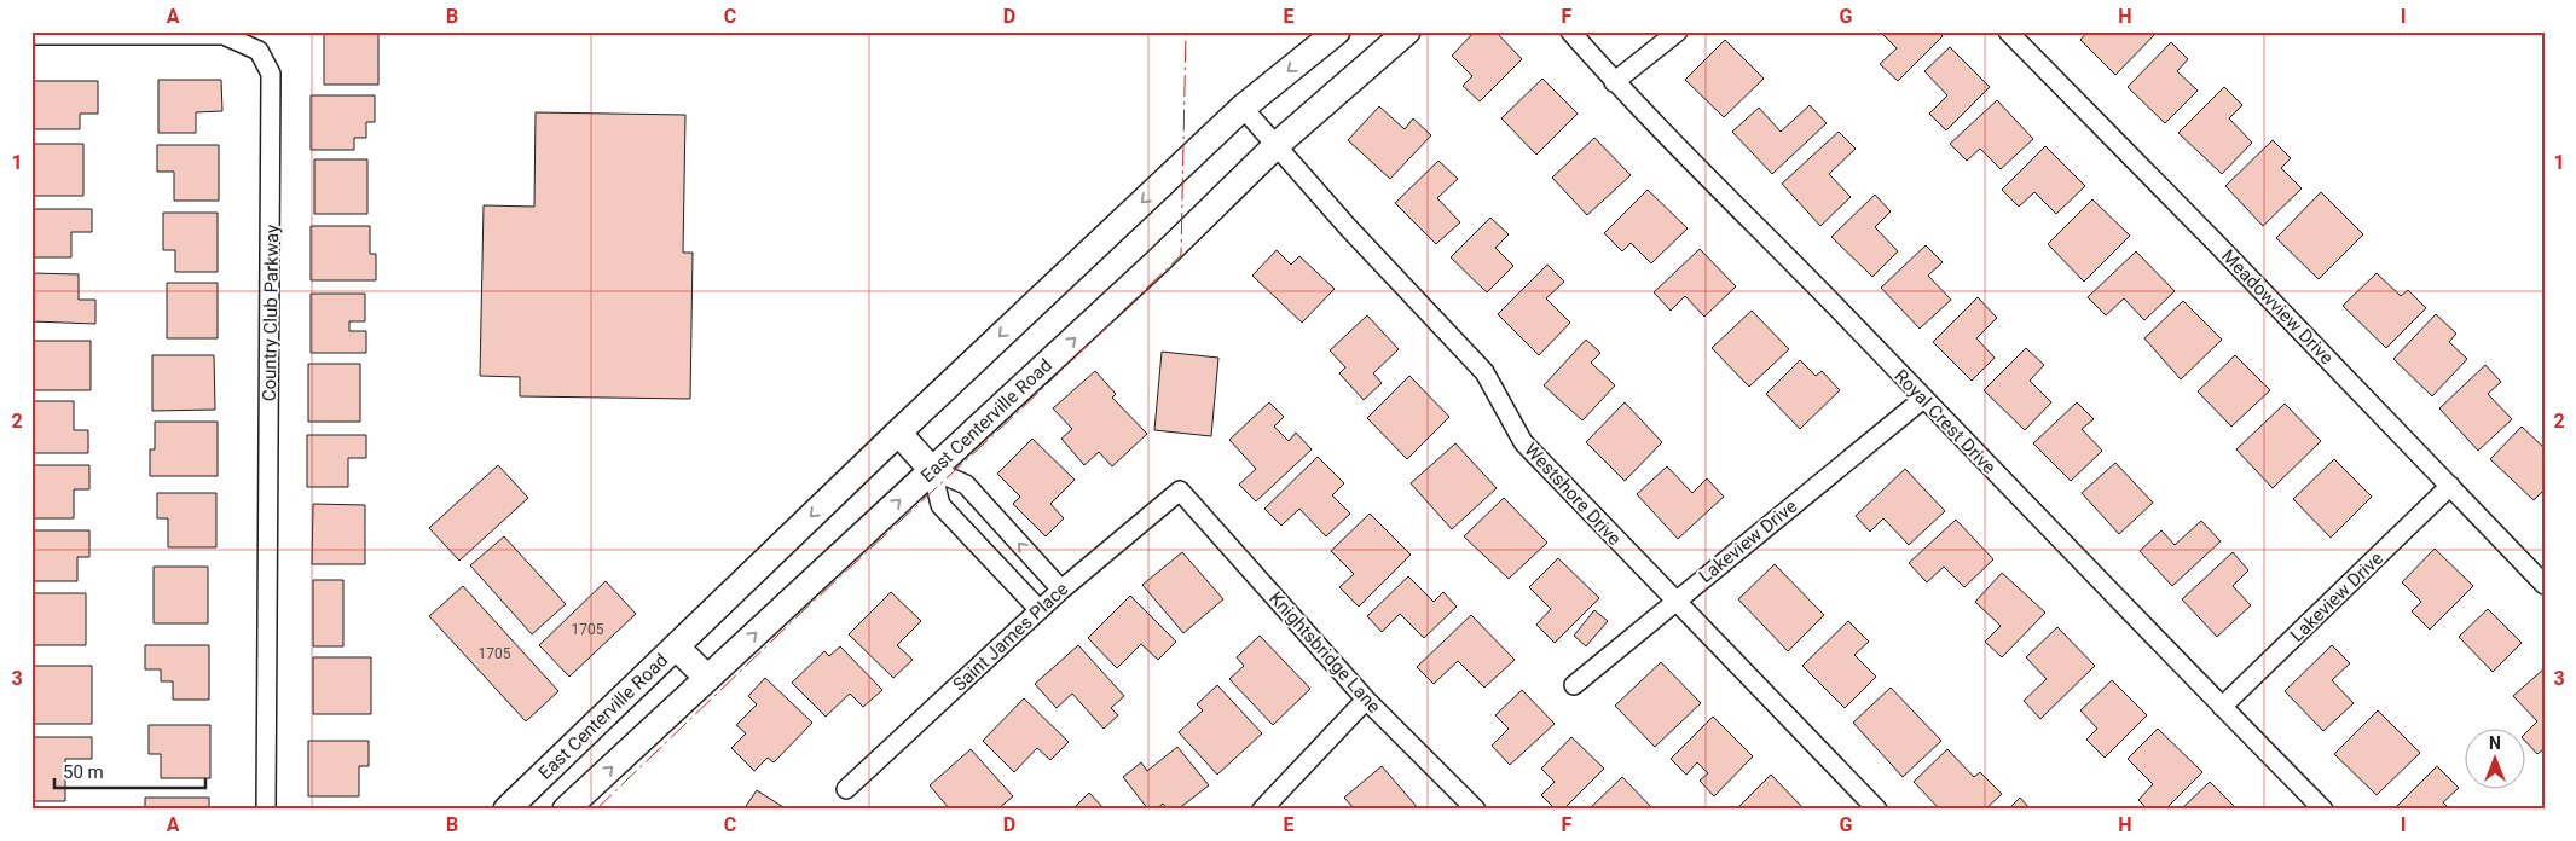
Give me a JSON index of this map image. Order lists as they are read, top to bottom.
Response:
{
  "streets": {
    "main road": ["East Centerville Road"],
    "street": [
      "Meadowview Drive",
      "Country Club Parkway",
      "Royal Crest Drive",
      "Westshore Drive",
      "Lakeview Drive",
      "Saint James Place",
      "Knightsbridge Lane"
    ]
  },
  "crossings": [
    ["Meadowview Drive", "Lakeview Drive"],
    ["East Centerville Road", "Westshore Drive"],
    ["Royal Crest Drive", "Lakeview Drive"],
    ["Westshore Drive", "Lakeview Drive"],
    ["Saint James Place", "Knightsbridge Lane"]
  ],
  "house_numbers": ["1705", "1705"],
  "scale_bar": "50 m",
  "north": "top",
  "grid": {
    "columns": [
      "A",
      "B",
      "C",
      "D",
      "E",
      "F",
      "G",
      "H",
      "I"
    ],
    "rows": ["1", "2", "3"]
  }
}
